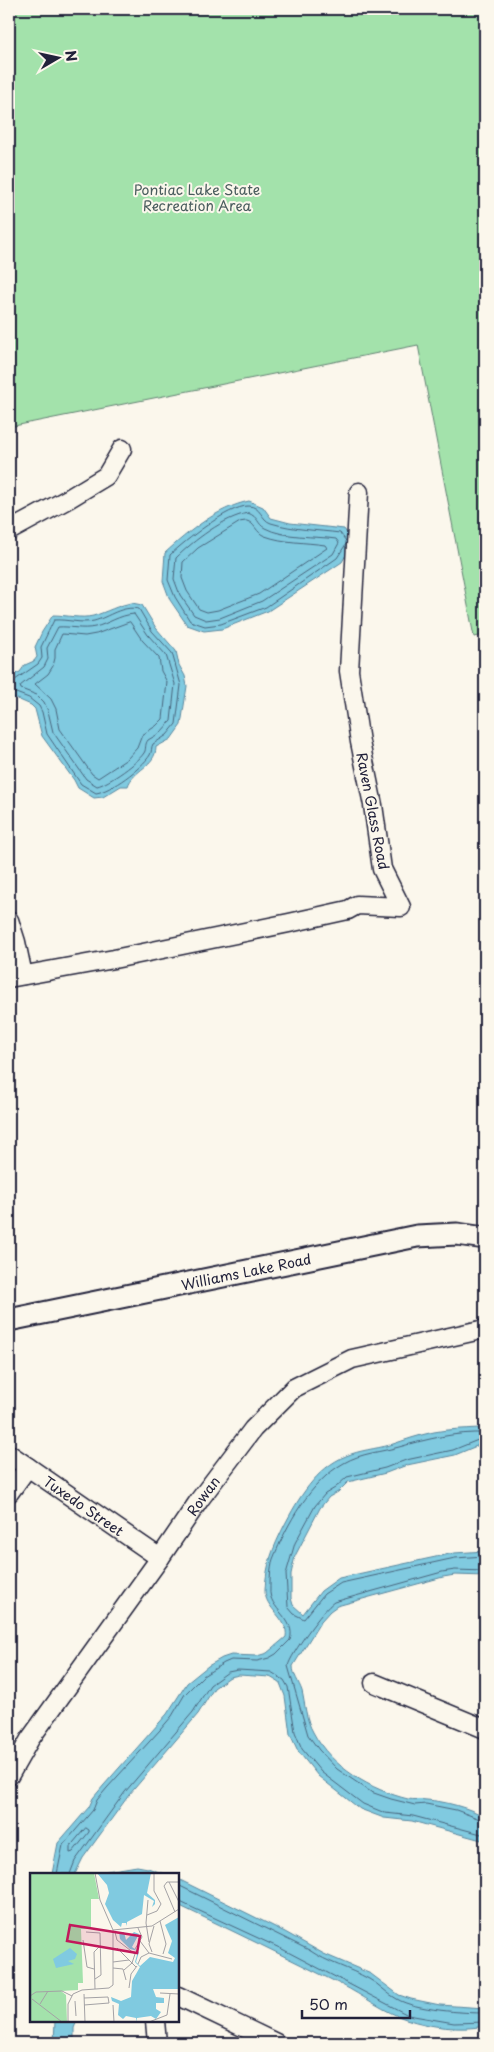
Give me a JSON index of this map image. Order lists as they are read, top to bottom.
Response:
{
  "streets": {
    "main road": ["Williams Lake Road"],
    "street": ["Raven Glass Road", "Rowan", "Tuxedo Street"]
  },
  "crossings": [
    ["Rowan", "Tuxedo Street"]
  ],
  "parks": ["Pontiac Lake State Recreation Area"],
  "scale_bar": "50 m",
  "north": "right"
}
